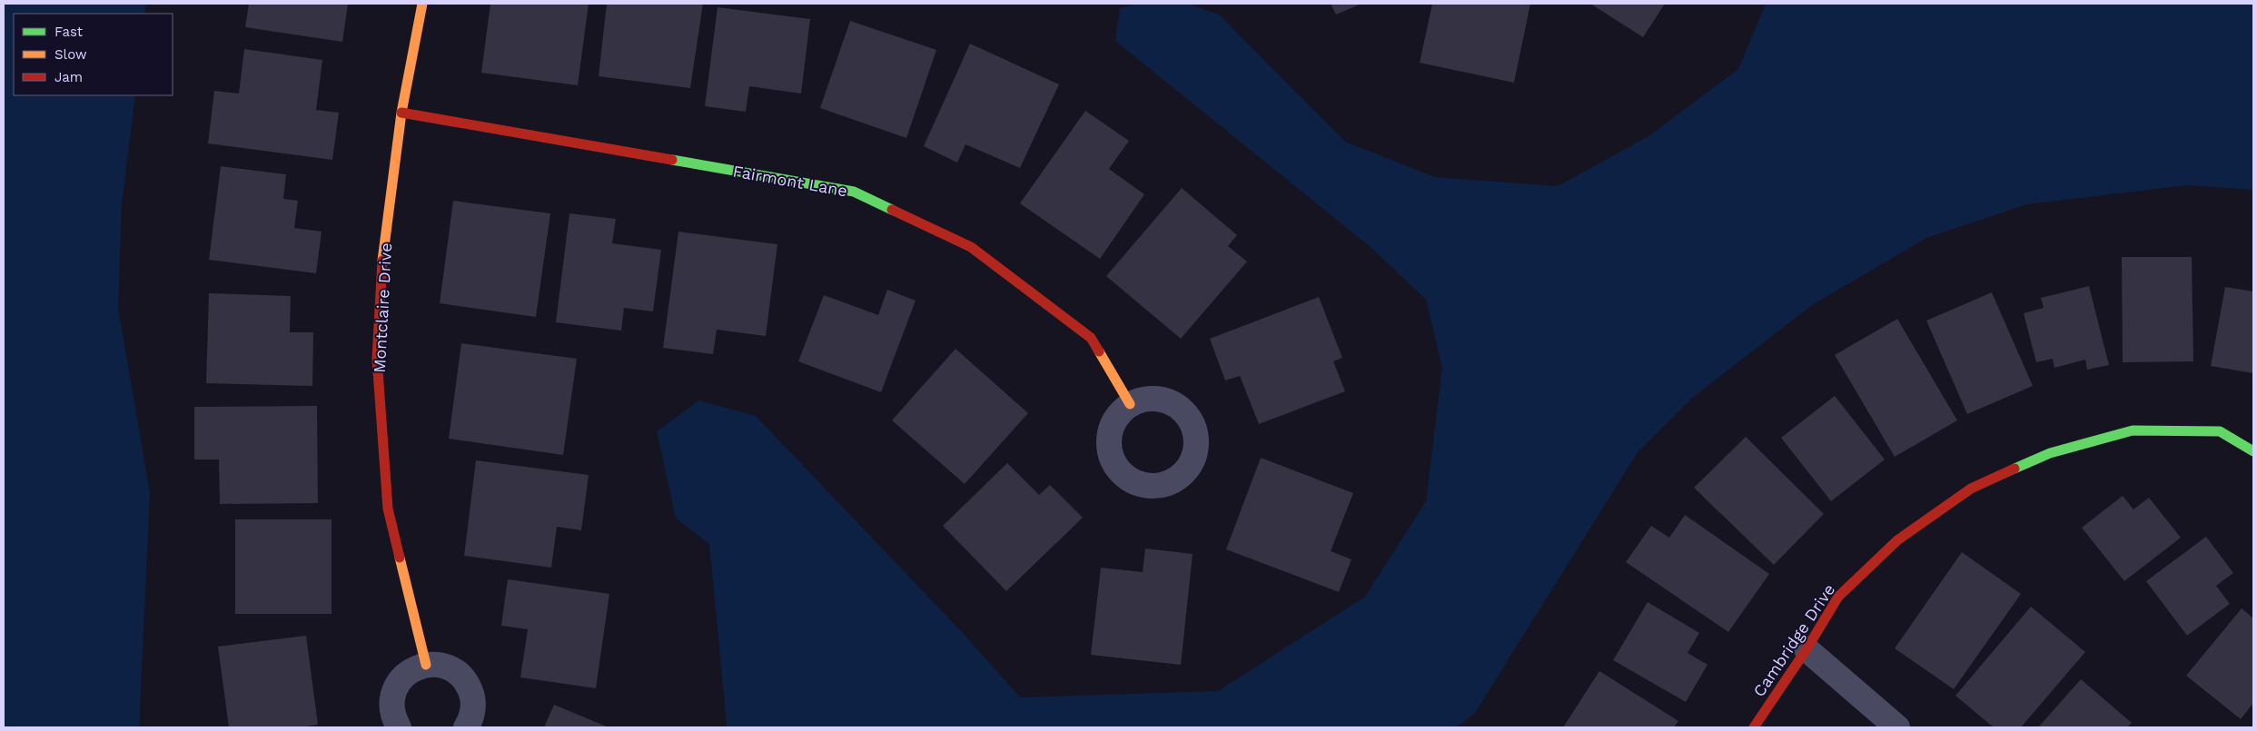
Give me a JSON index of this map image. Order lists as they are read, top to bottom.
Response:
{
  "streets": {
    "street": ["Fairmont Lane", "Montclaire Drive", "Cambridge Drive"]
  },
  "crossings": [
    ["Fairmont Lane", "Montclaire Drive"]
  ],
  "legend": ["Fast", "Slow", "Jam"]
}
